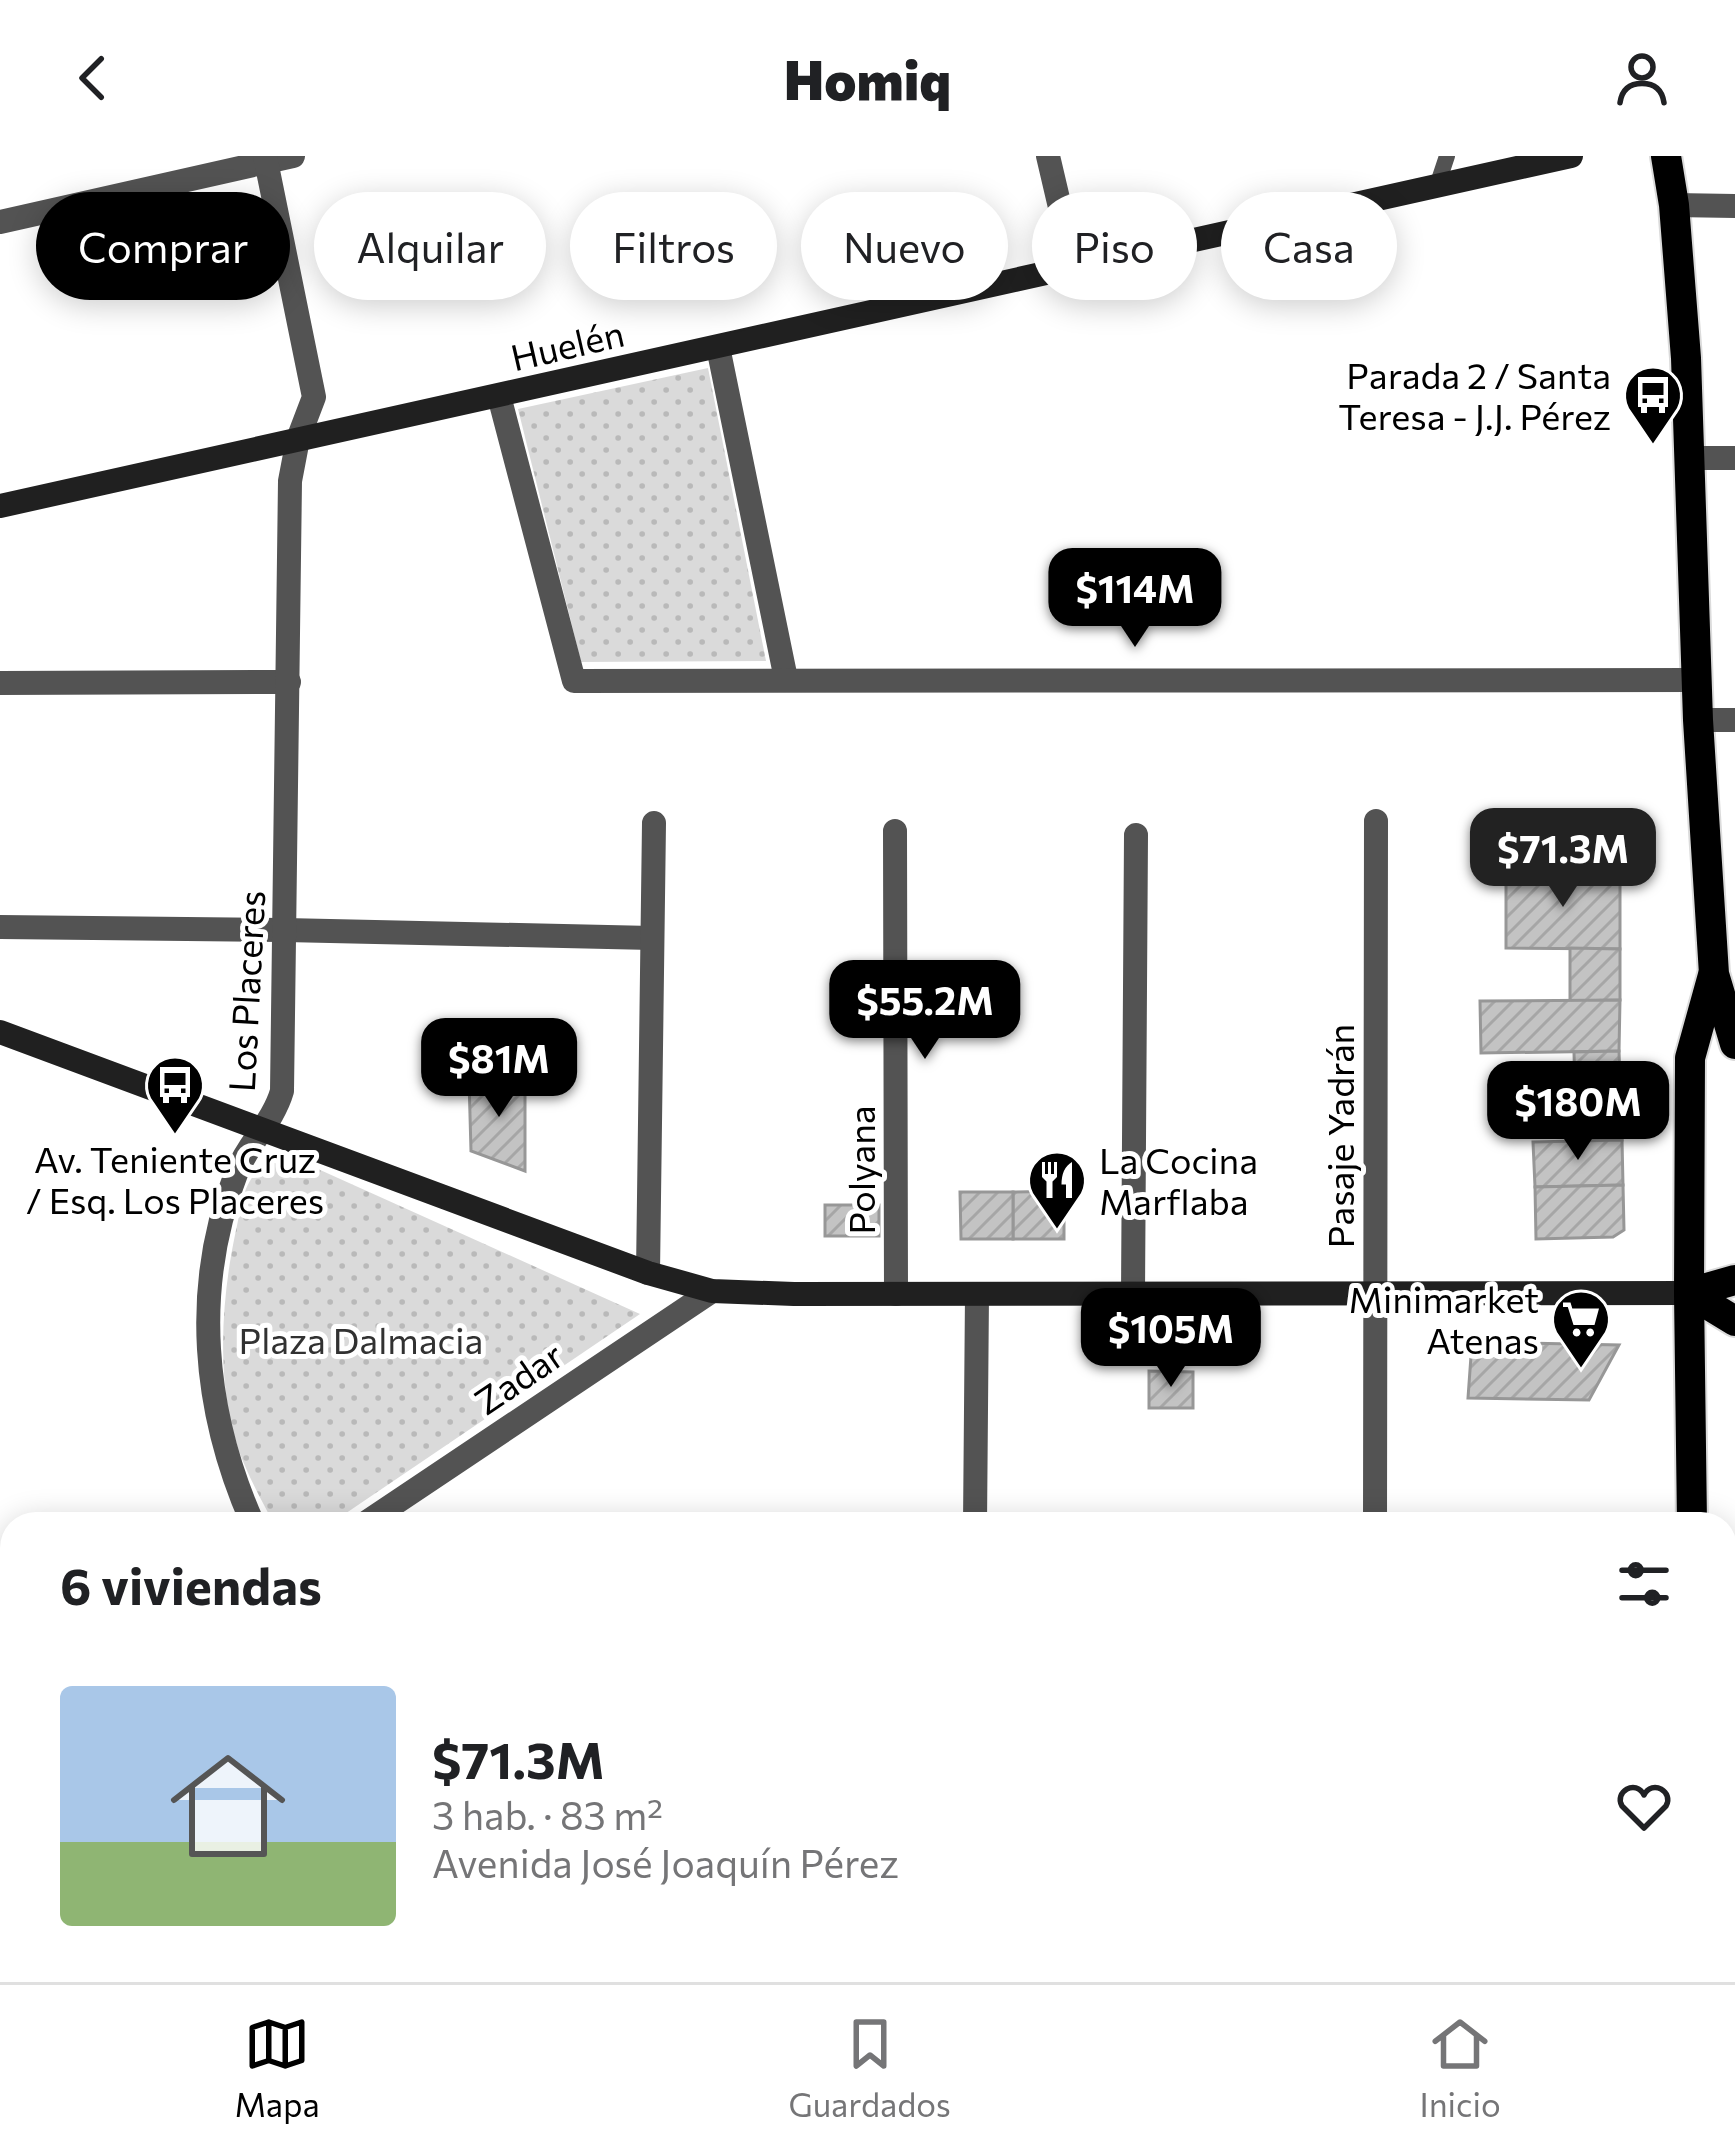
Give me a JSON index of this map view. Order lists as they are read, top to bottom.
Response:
{
  "streets": {
    "main road": ["Huelén"],
    "street": [
      "Los Placeres",
      "Pasaje Yadrán",
      "Polyana",
      "Zadar"
    ]
  },
  "crossings": [
    ["Huelén", "Los Placeres"]
  ],
  "parks": ["Plaza Dalmacia"],
  "places": {
    "bus stop": ["Parada 2 / Santa Teresa - J.J. Pérez", "Av. Teniente Cruz / Esq. Los Placeres"],
    "restaurant": ["La Cocina Marflaba"],
    "supermarket": ["Minimarket Atenas"]
  },
  "page": {
    "header": "Homiq",
    "chip": [
      "Comprar",
      "Alquilar",
      "Filtros",
      "Nuevo",
      "Piso",
      "Casa"
    ],
    "price": [
      "$114M",
      "$71.3M",
      "$55.2M",
      "$81M",
      "$180M",
      "$105M"
    ],
    "heading": "6 viviendas",
    "list": [
      {
        "name": "$71.3M",
        "note": "3 hab. · 83 m² · Avenida José Joaquín Pérez"
      }
    ],
    "tabs": ["Mapa", "Guardados", "Inicio"]
  }
}
